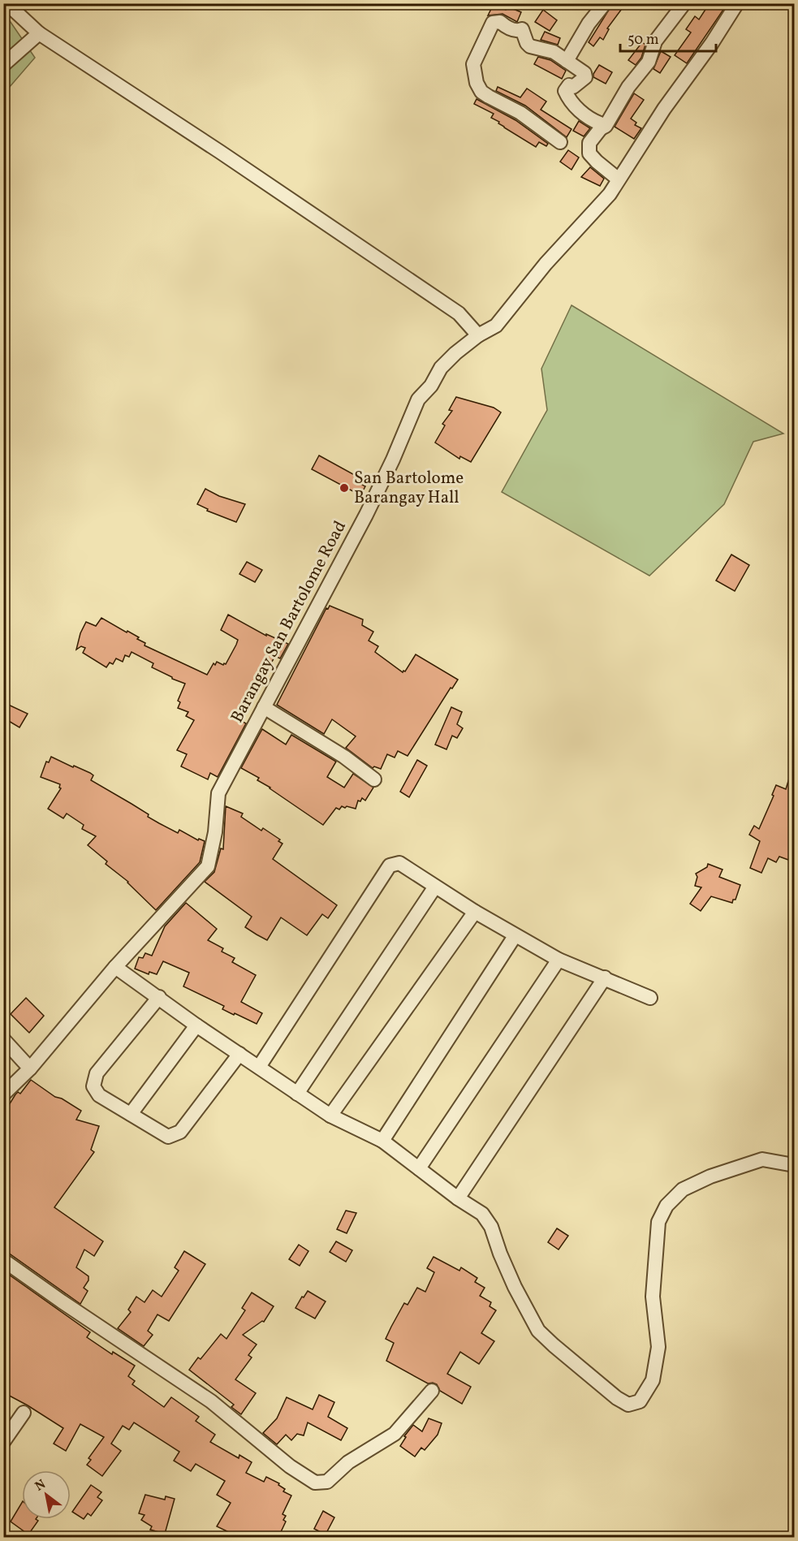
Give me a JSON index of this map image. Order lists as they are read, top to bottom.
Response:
{
  "streets": {
    "street": ["Barangay San Bartolome Road"]
  },
  "places": ["San Bartolome Barangay Hall"],
  "scale_bar": "50 m",
  "north": "top left"
}
